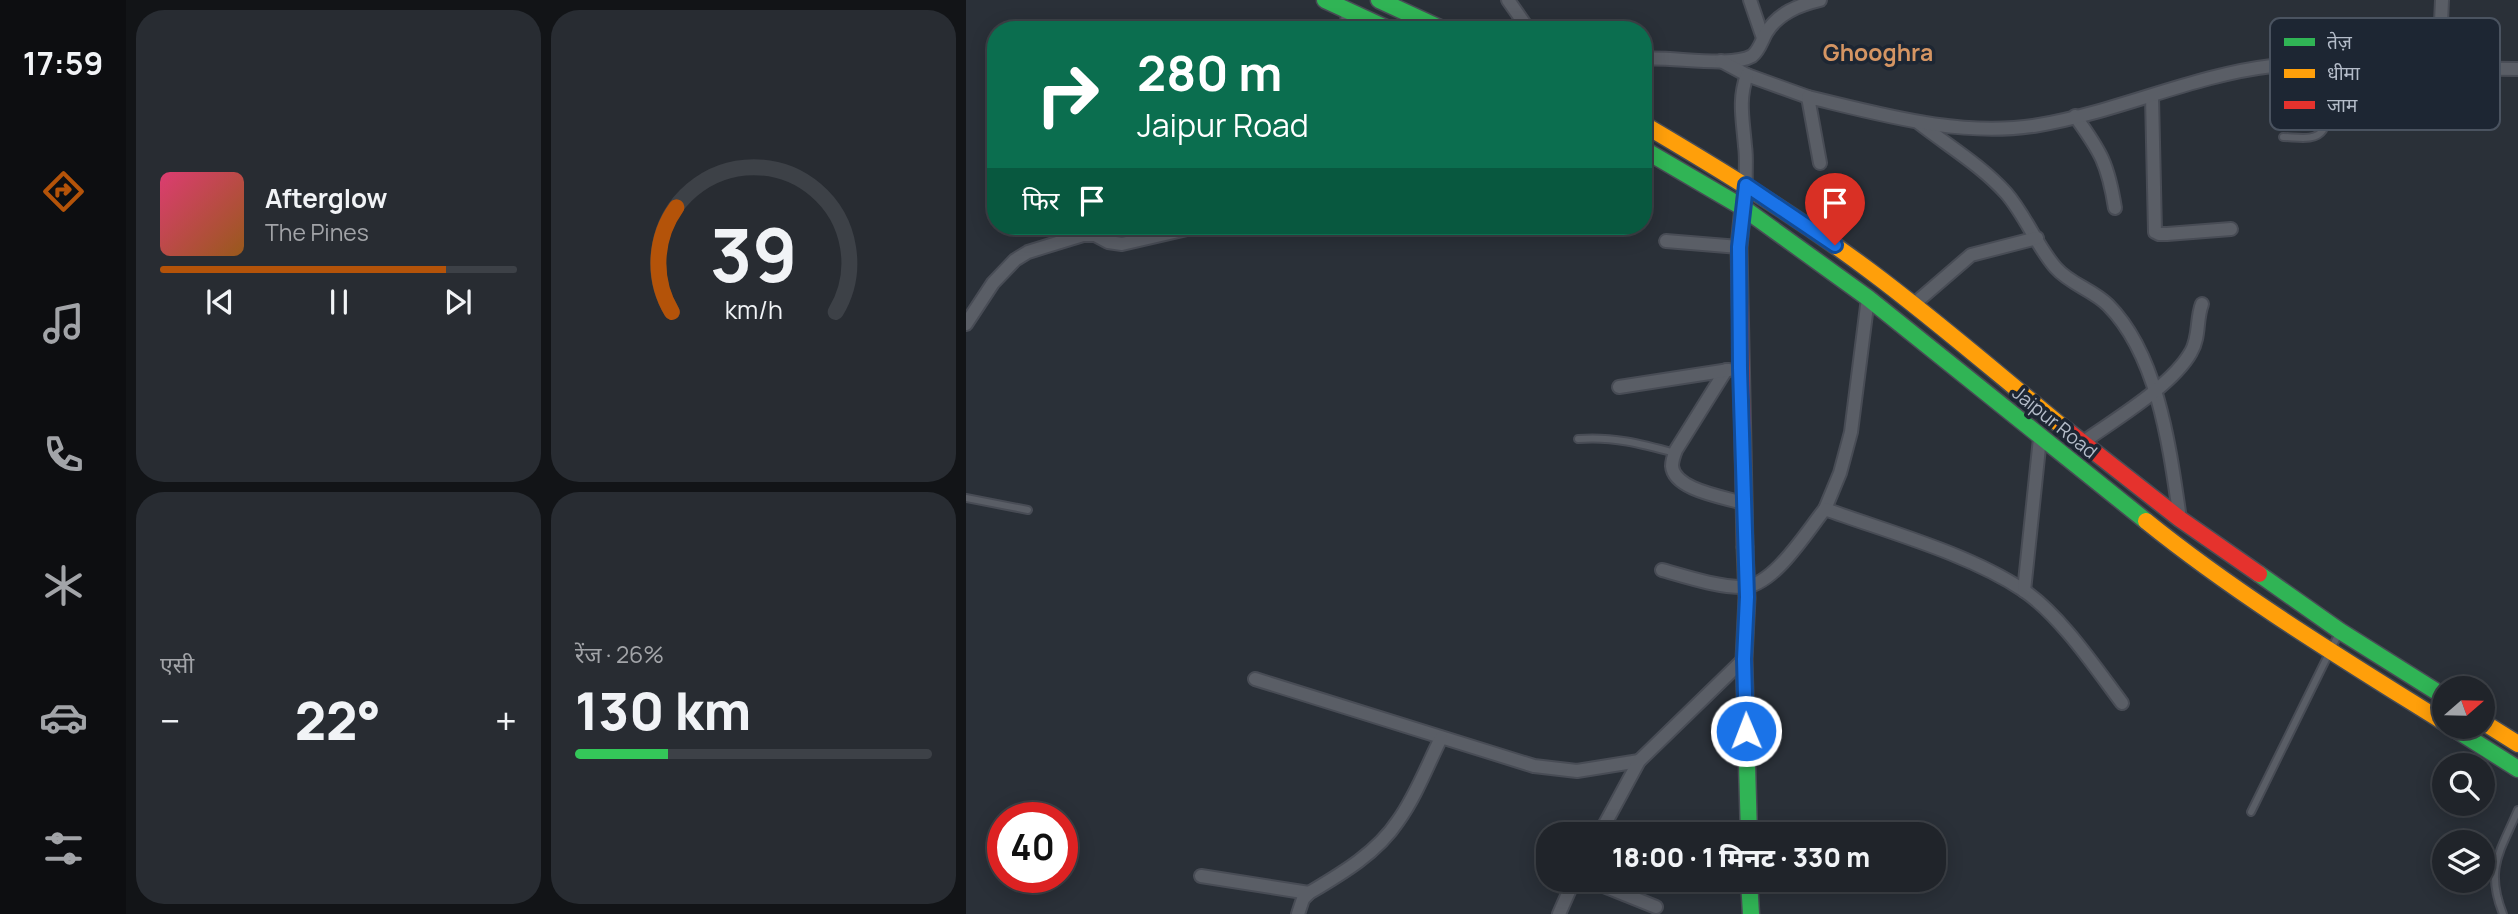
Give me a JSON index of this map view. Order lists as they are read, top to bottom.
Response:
{
  "streets": {
    "main road": ["Jaipur Road"]
  },
  "districts": ["Ghooghra"],
  "legend": ["तेज़", "धीमा", "जाम"],
  "north": "right",
  "page": {
    "tabs": "17:59",
    "turn": ["280 m", "Jaipur Road"],
    "then": "फिर",
    "song": ["Afterglow", "The Pines"],
    "tile": [
      "एसी",
      ["रेंज · 26%", "130 km"]
    ],
    "heat": ["−", "22°", "+"],
    "limit": "40",
    "trip": "18:00 · 1 मिनट · 330 m",
    "gauge": ["39", "km/h"]
  }
}
